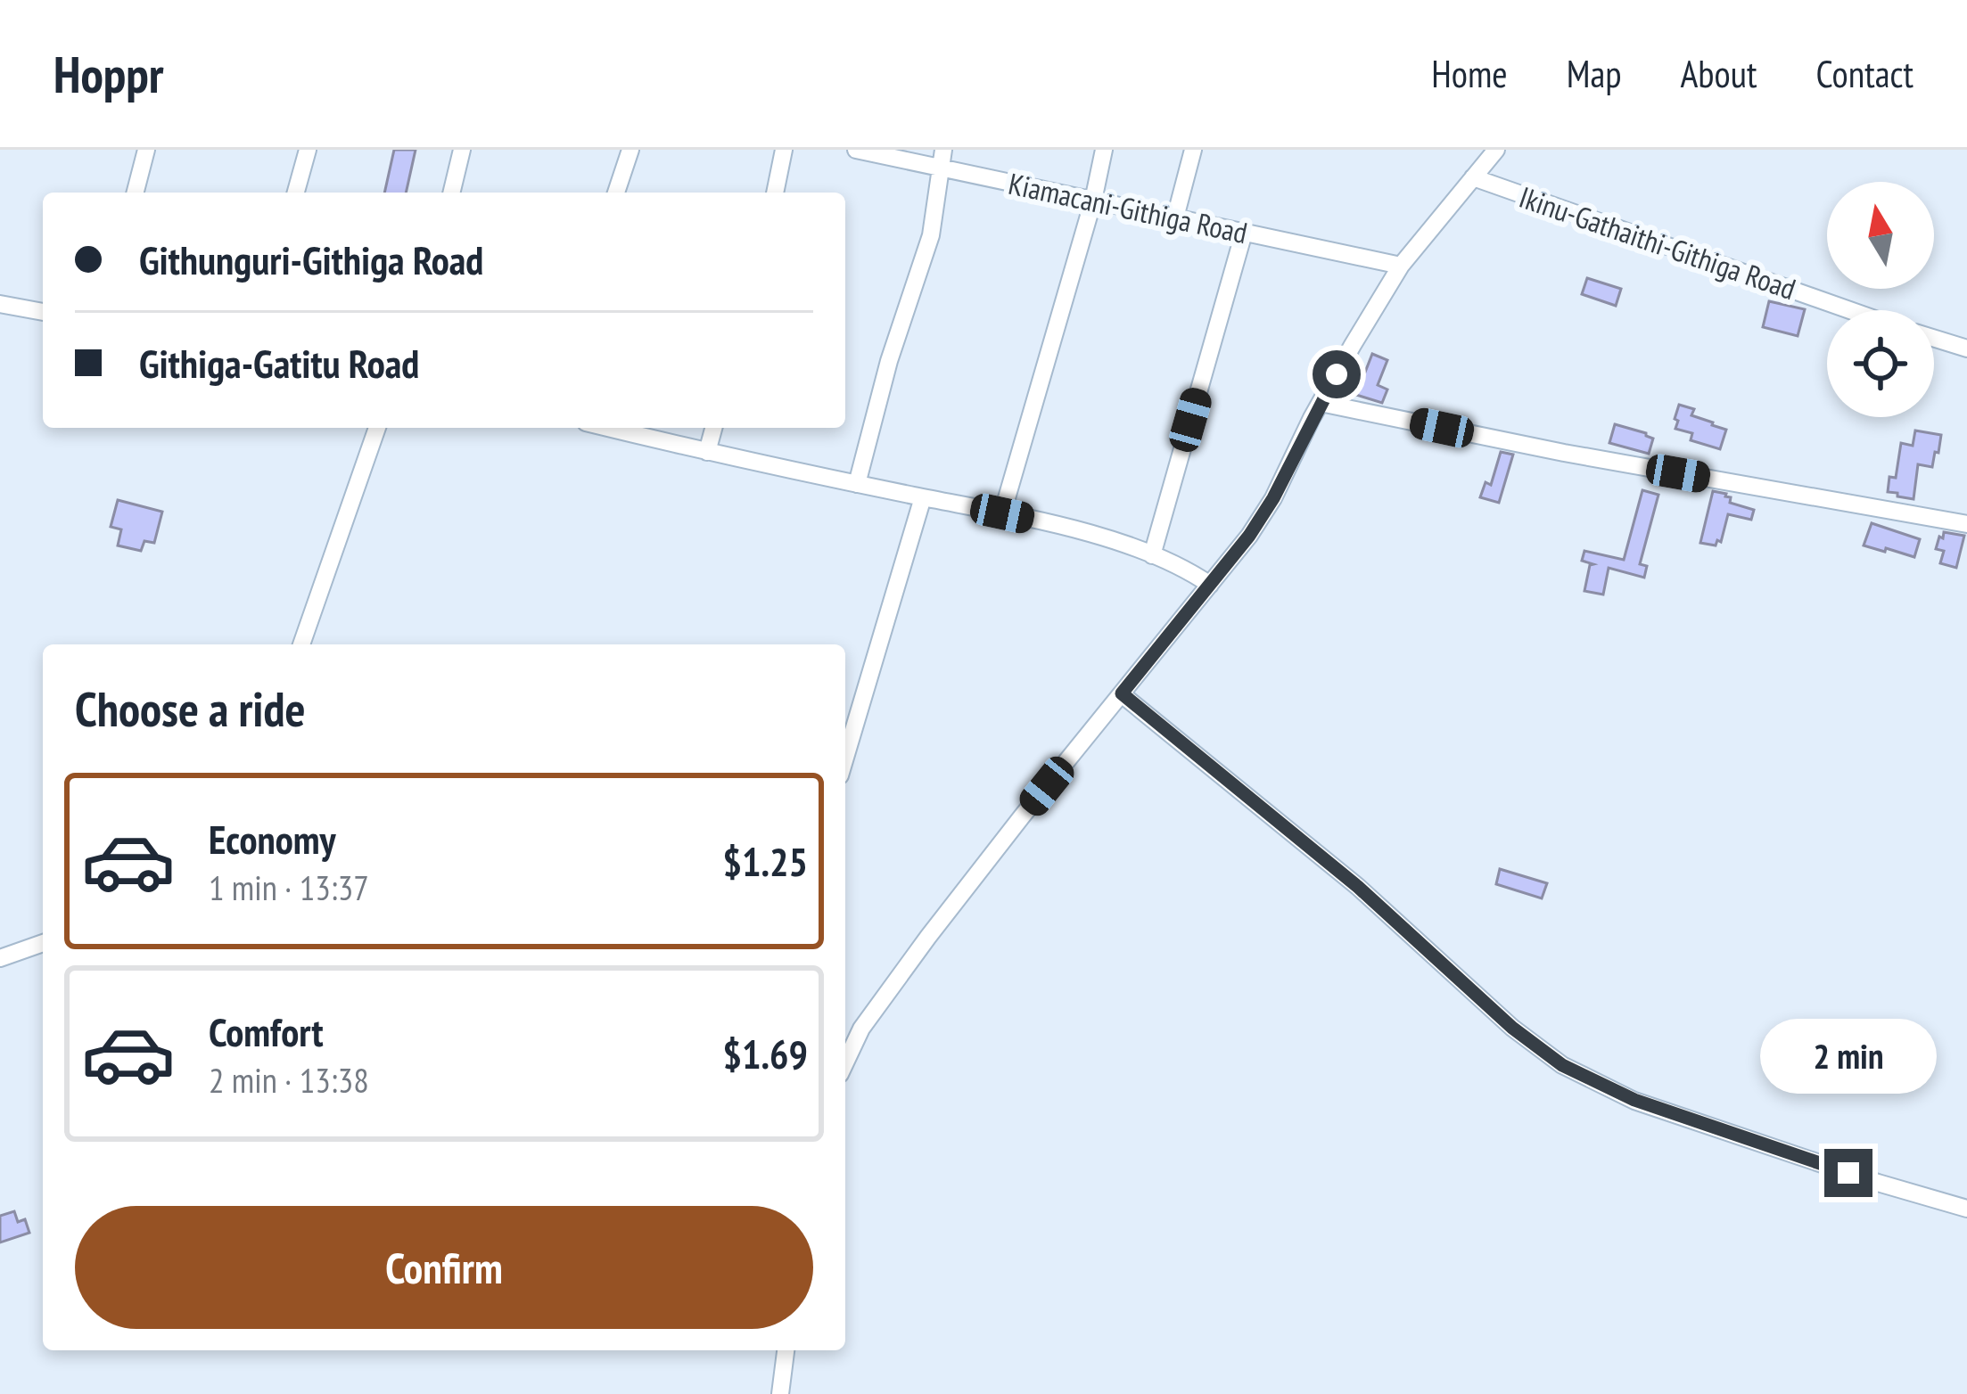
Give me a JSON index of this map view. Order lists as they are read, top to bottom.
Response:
{
  "streets": {
    "street": ["Kiamacani-Githiga Road", "Ikinu-Gathaithi-Githiga Road"]
  },
  "north": "top",
  "page": {
    "header": "Hoppr",
    "nav": [
      "Home",
      "Map",
      "About",
      "Contact"
    ],
    "banner": ["Githunguri-Githiga Road", "Githiga-Gatitu Road"],
    "heading": "Choose a ride",
    "list": [
      {
        "name": "Economy",
        "note": "1 min · 13:37",
        "value": "$1.25"
      },
      {
        "name": "Comfort",
        "note": "2 min · 13:38",
        "value": "$1.69"
      }
    ],
    "bubble": "2 min",
    "buttons": "Confirm"
  }
}
